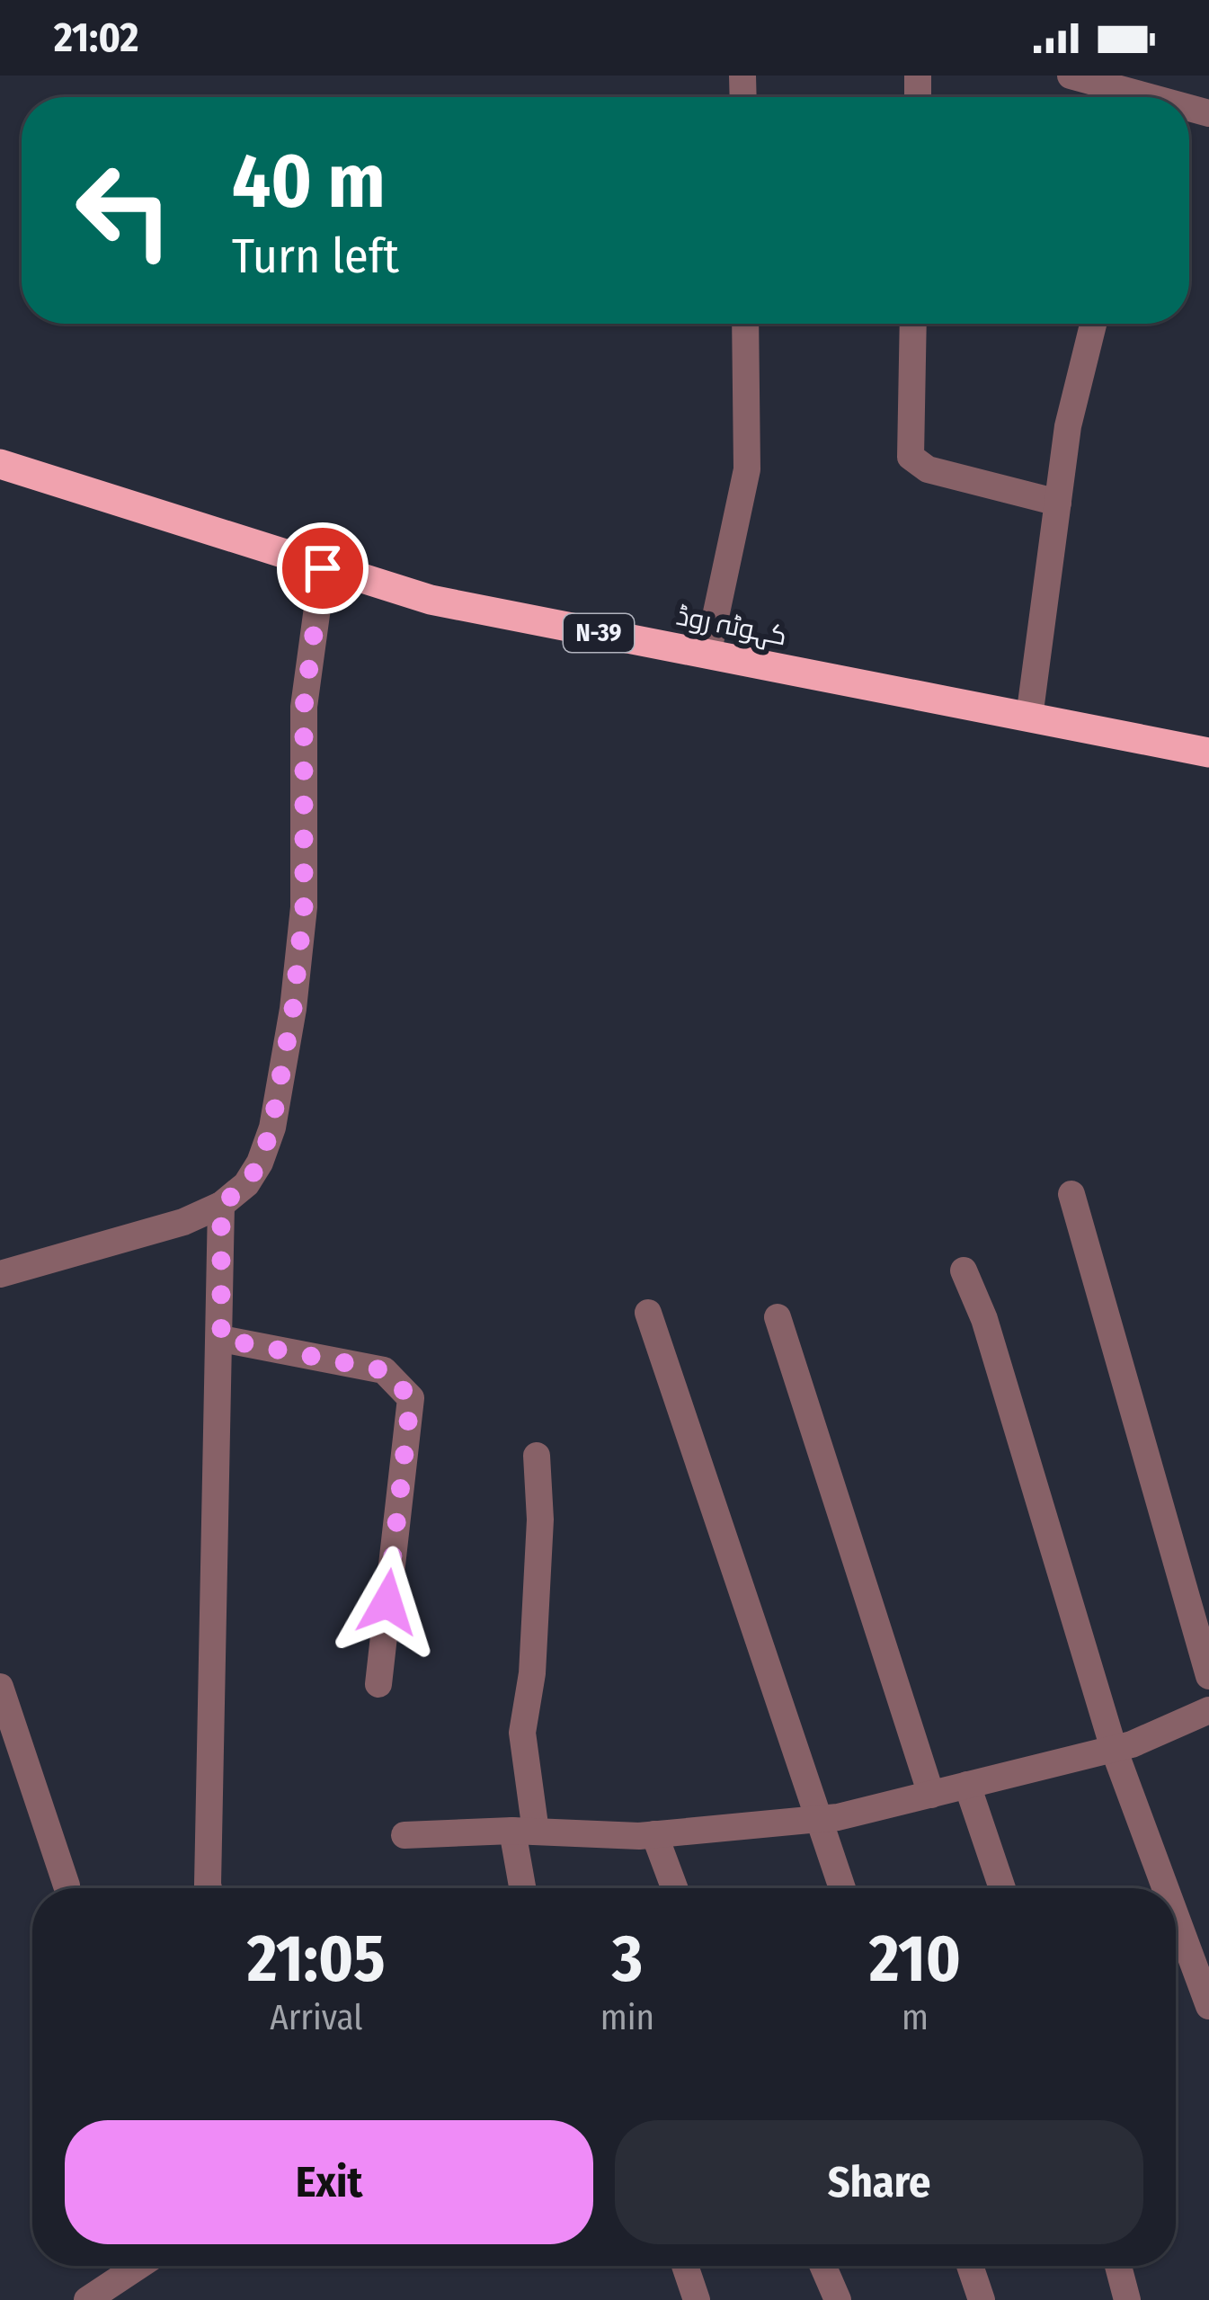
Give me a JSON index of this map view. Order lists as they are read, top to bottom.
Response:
{
  "streets": {
    "highway": ["کہوٹہ روڈ", "N-39"]
  },
  "page": {
    "status": "21:02",
    "turn": ["40 m", "Turn left"],
    "eta": [
      "21:05",
      "Arrival",
      "3",
      "min",
      "210",
      "m"
    ],
    "buttons": ["Exit", "Share"]
  }
}
